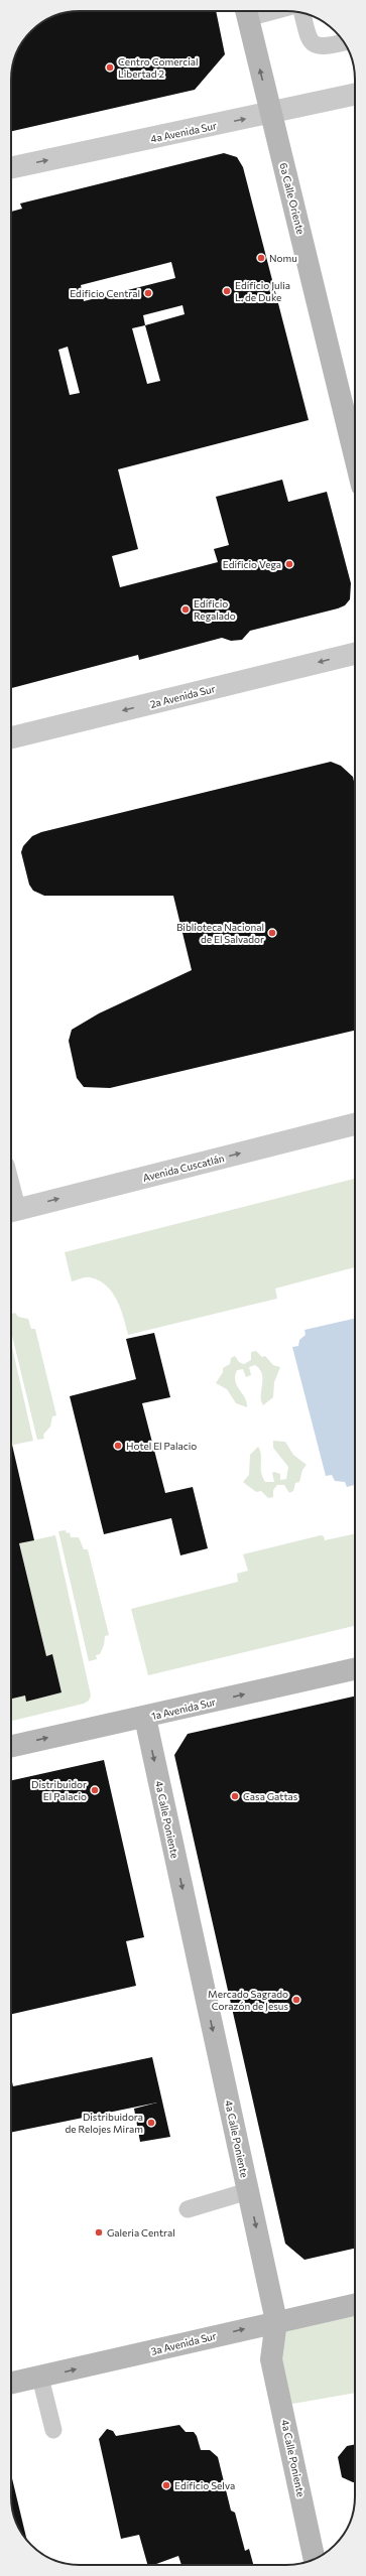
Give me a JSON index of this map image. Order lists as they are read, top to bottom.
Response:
{
  "streets": {
    "street": [
      "4a Avenida Sur",
      "6a Calle Oriente",
      "2a Avenida Sur",
      "Avenida Cuscatlán",
      "1a Avenida Sur",
      "4a Calle Poniente",
      "3a Avenida Sur"
    ]
  },
  "crossings": [
    ["4a Avenida Sur", "6a Calle Oriente"],
    ["1a Avenida Sur", "4a Calle Poniente"],
    ["4a Calle Poniente", "3a Avenida Sur"]
  ],
  "one_way": [
    "4a Avenida Sur",
    "2a Avenida Sur",
    "Avenida Cuscatlán",
    "1a Avenida Sur",
    "4a Calle Poniente",
    "3a Avenida Sur"
  ],
  "places": [
    "Centro Comercial Libertad 2",
    "Nomu",
    "Edificio Julia L. de Duke",
    "Edificio Central",
    "Edificio Vega",
    "Edificio Regalado",
    "Biblioteca Nacional de El Salvador",
    "Hotel El Palacio",
    "Distribuidor El Palacio",
    "Casa Gattas",
    "Mercado Sagrado Corazón de Jesus",
    "Distribuidora de Relojes Miram",
    "Galeria Central",
    "Edificio Selva"
  ]
}
